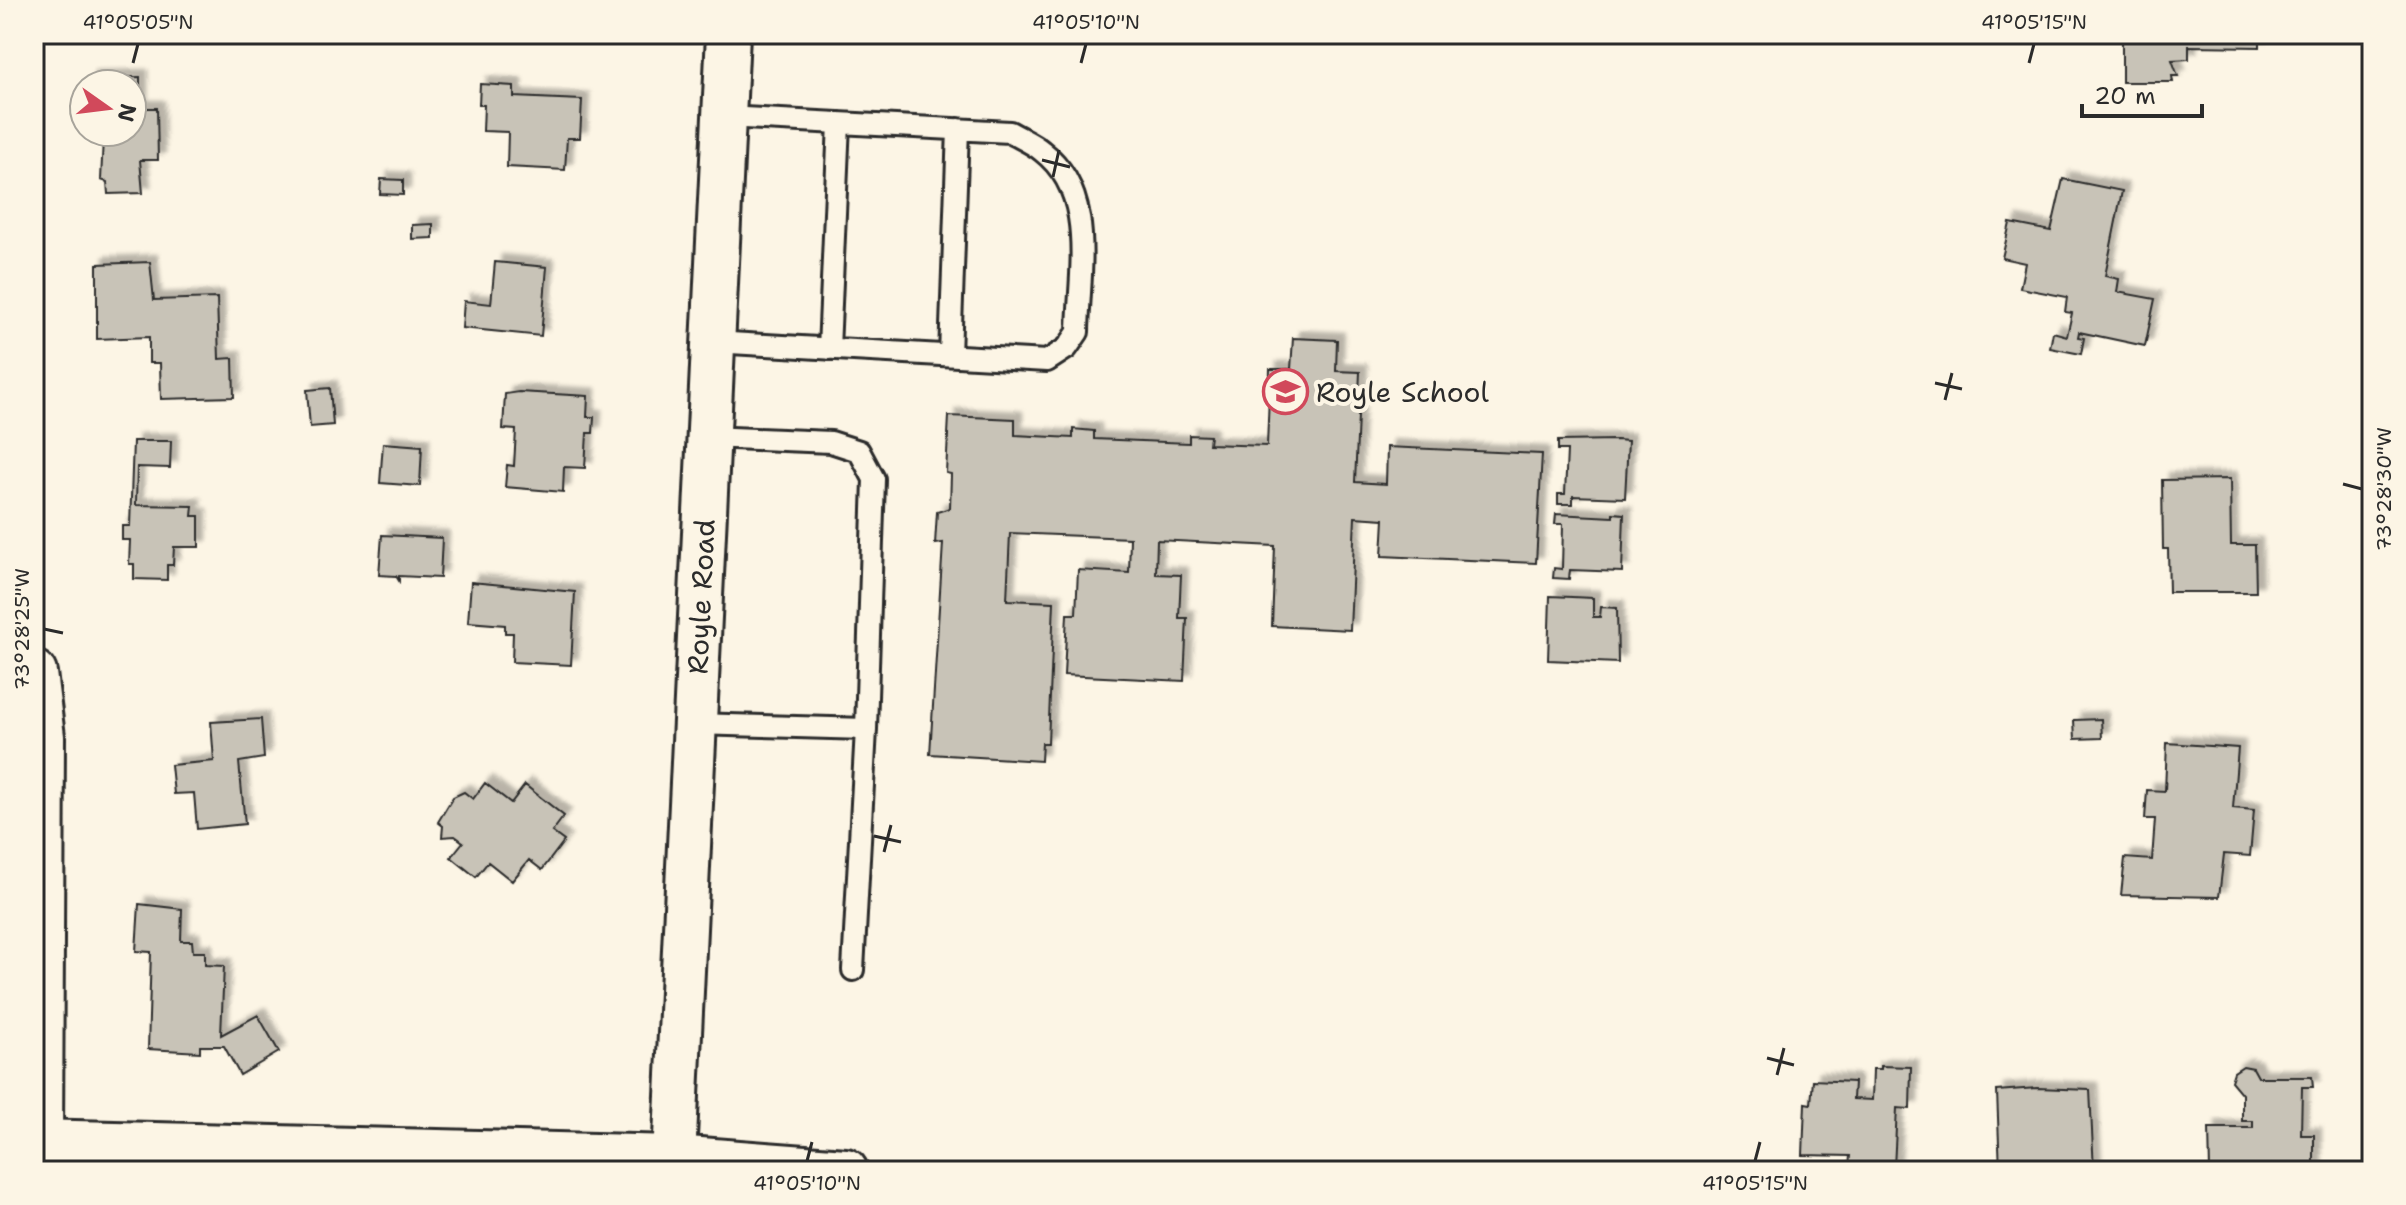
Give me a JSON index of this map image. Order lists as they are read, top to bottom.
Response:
{
  "streets": {
    "street": ["Royle Road"]
  },
  "places": {
    "school or university": ["Royle School"]
  },
  "scale_bar": "20 m",
  "north": "right",
  "coordinates": [
    "41°05'05\"N",
    "41°05'10\"N",
    "41°05'15\"N",
    "73°28'30\"W",
    "73°28'25\"W"
  ]
}
